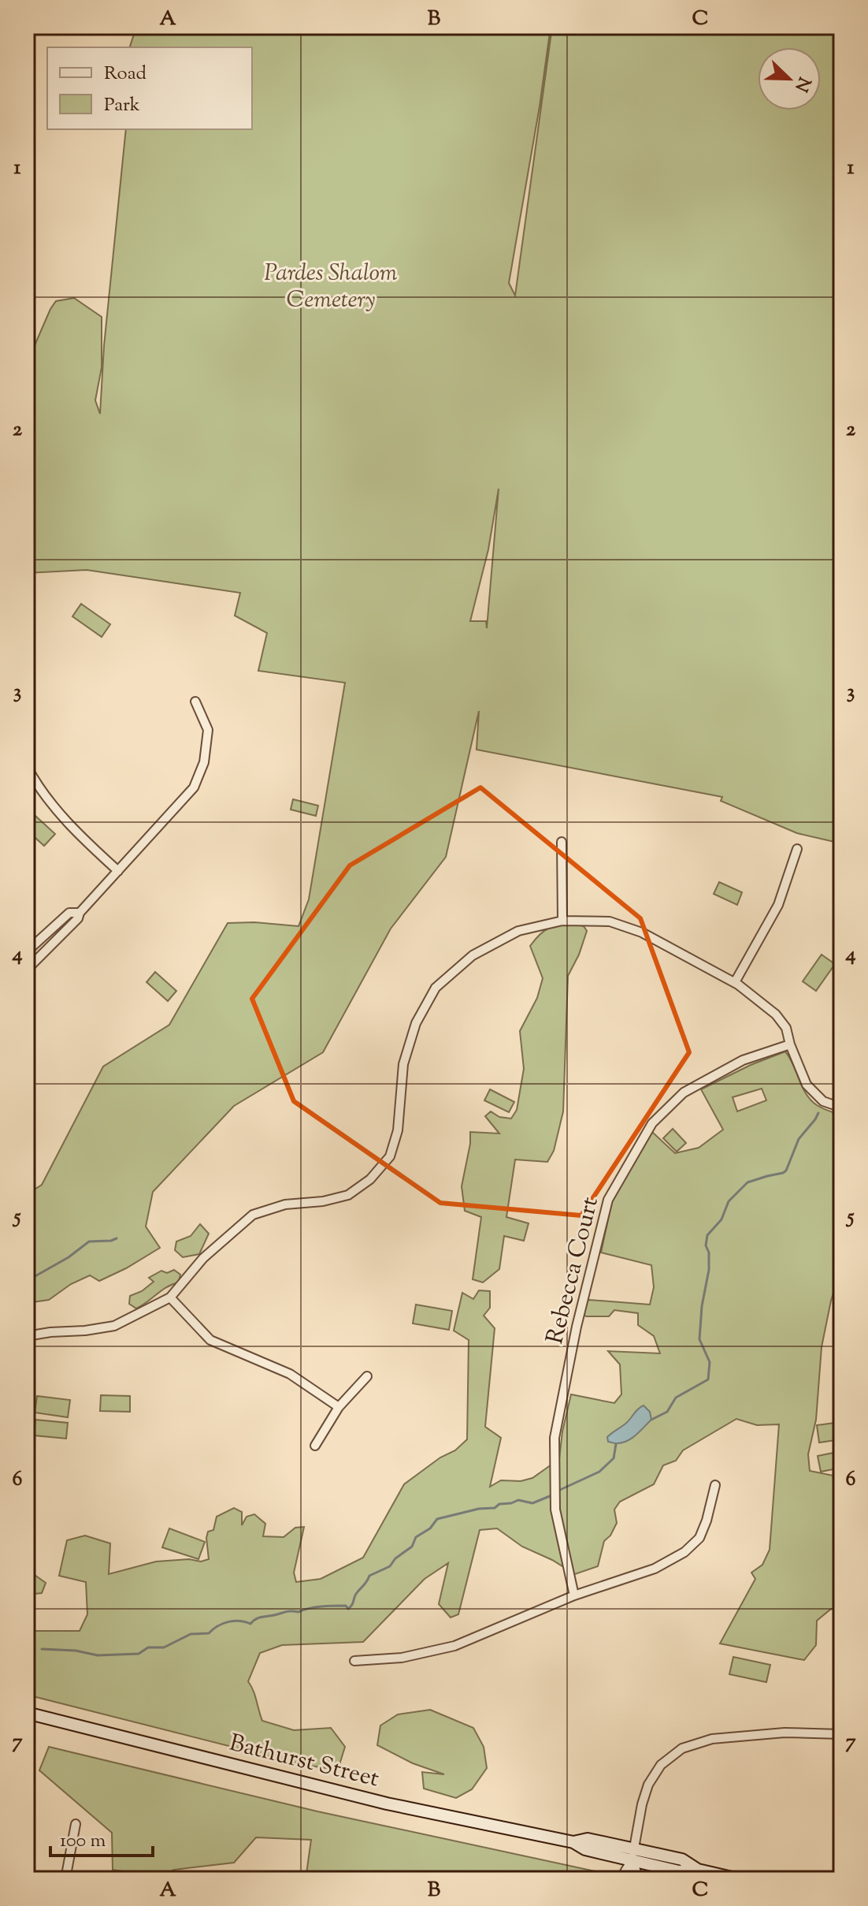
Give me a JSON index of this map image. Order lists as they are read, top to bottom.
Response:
{
  "streets": {
    "main road": ["Bathurst Street"],
    "street": ["Rebecca Court"]
  },
  "parks": ["Pardes Shalom Cemetery"],
  "legend": ["Road", "Park"],
  "scale_bar": "100 m",
  "north": "bottom right",
  "grid": {
    "columns": ["A", "B", "C"],
    "rows": [
      "1",
      "2",
      "3",
      "4",
      "5",
      "6",
      "7"
    ]
  }
}
